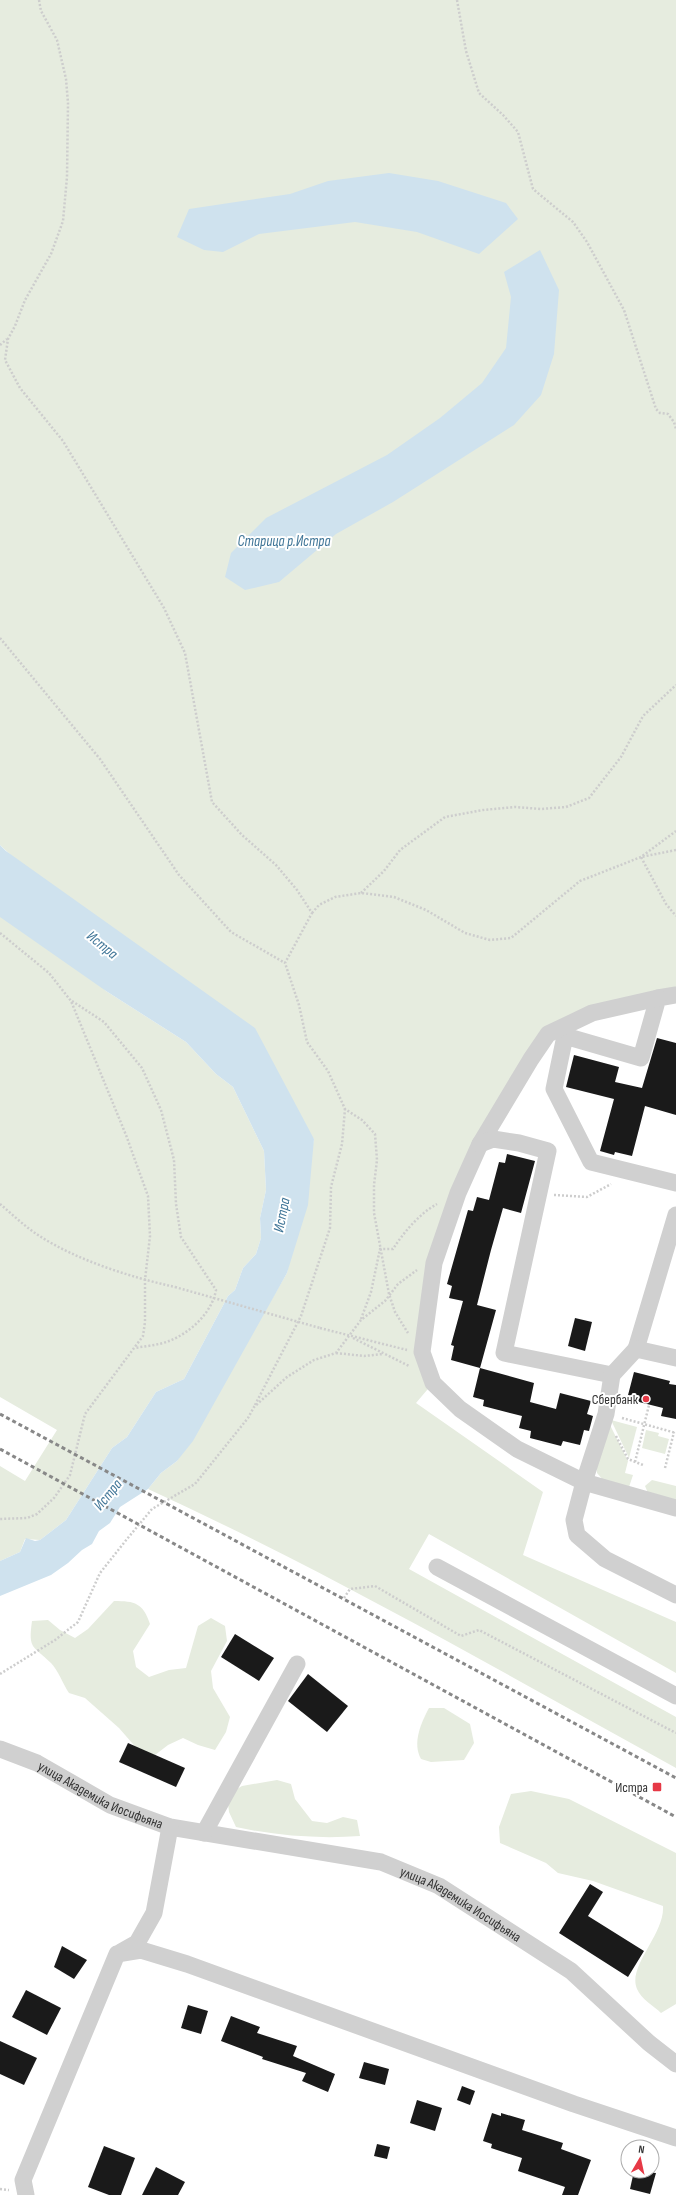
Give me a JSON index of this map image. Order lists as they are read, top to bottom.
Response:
{
  "streets": {
    "street": ["улица Академика Иосифьяна"]
  },
  "water": ["Старица р.Истра", "Истра"],
  "places": {
    "other": ["Сбербанк"],
    "transit": ["Истра"]
  },
  "north": "top"
}
